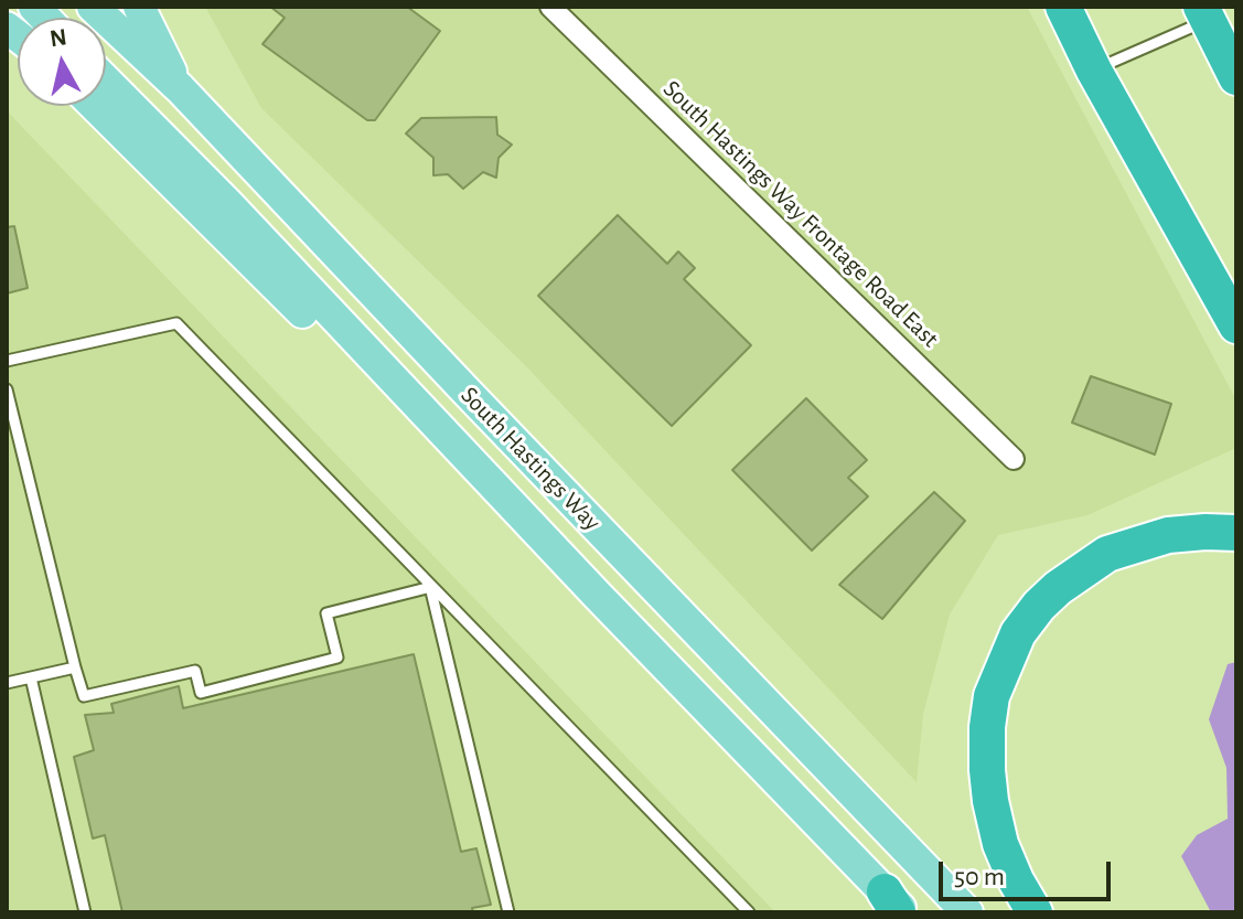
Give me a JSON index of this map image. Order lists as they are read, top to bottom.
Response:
{
  "streets": {
    "main road": ["South Hastings Way"],
    "street": ["South Hastings Way Frontage Road East"]
  },
  "scale_bar": "50 m",
  "north": "top"
}
